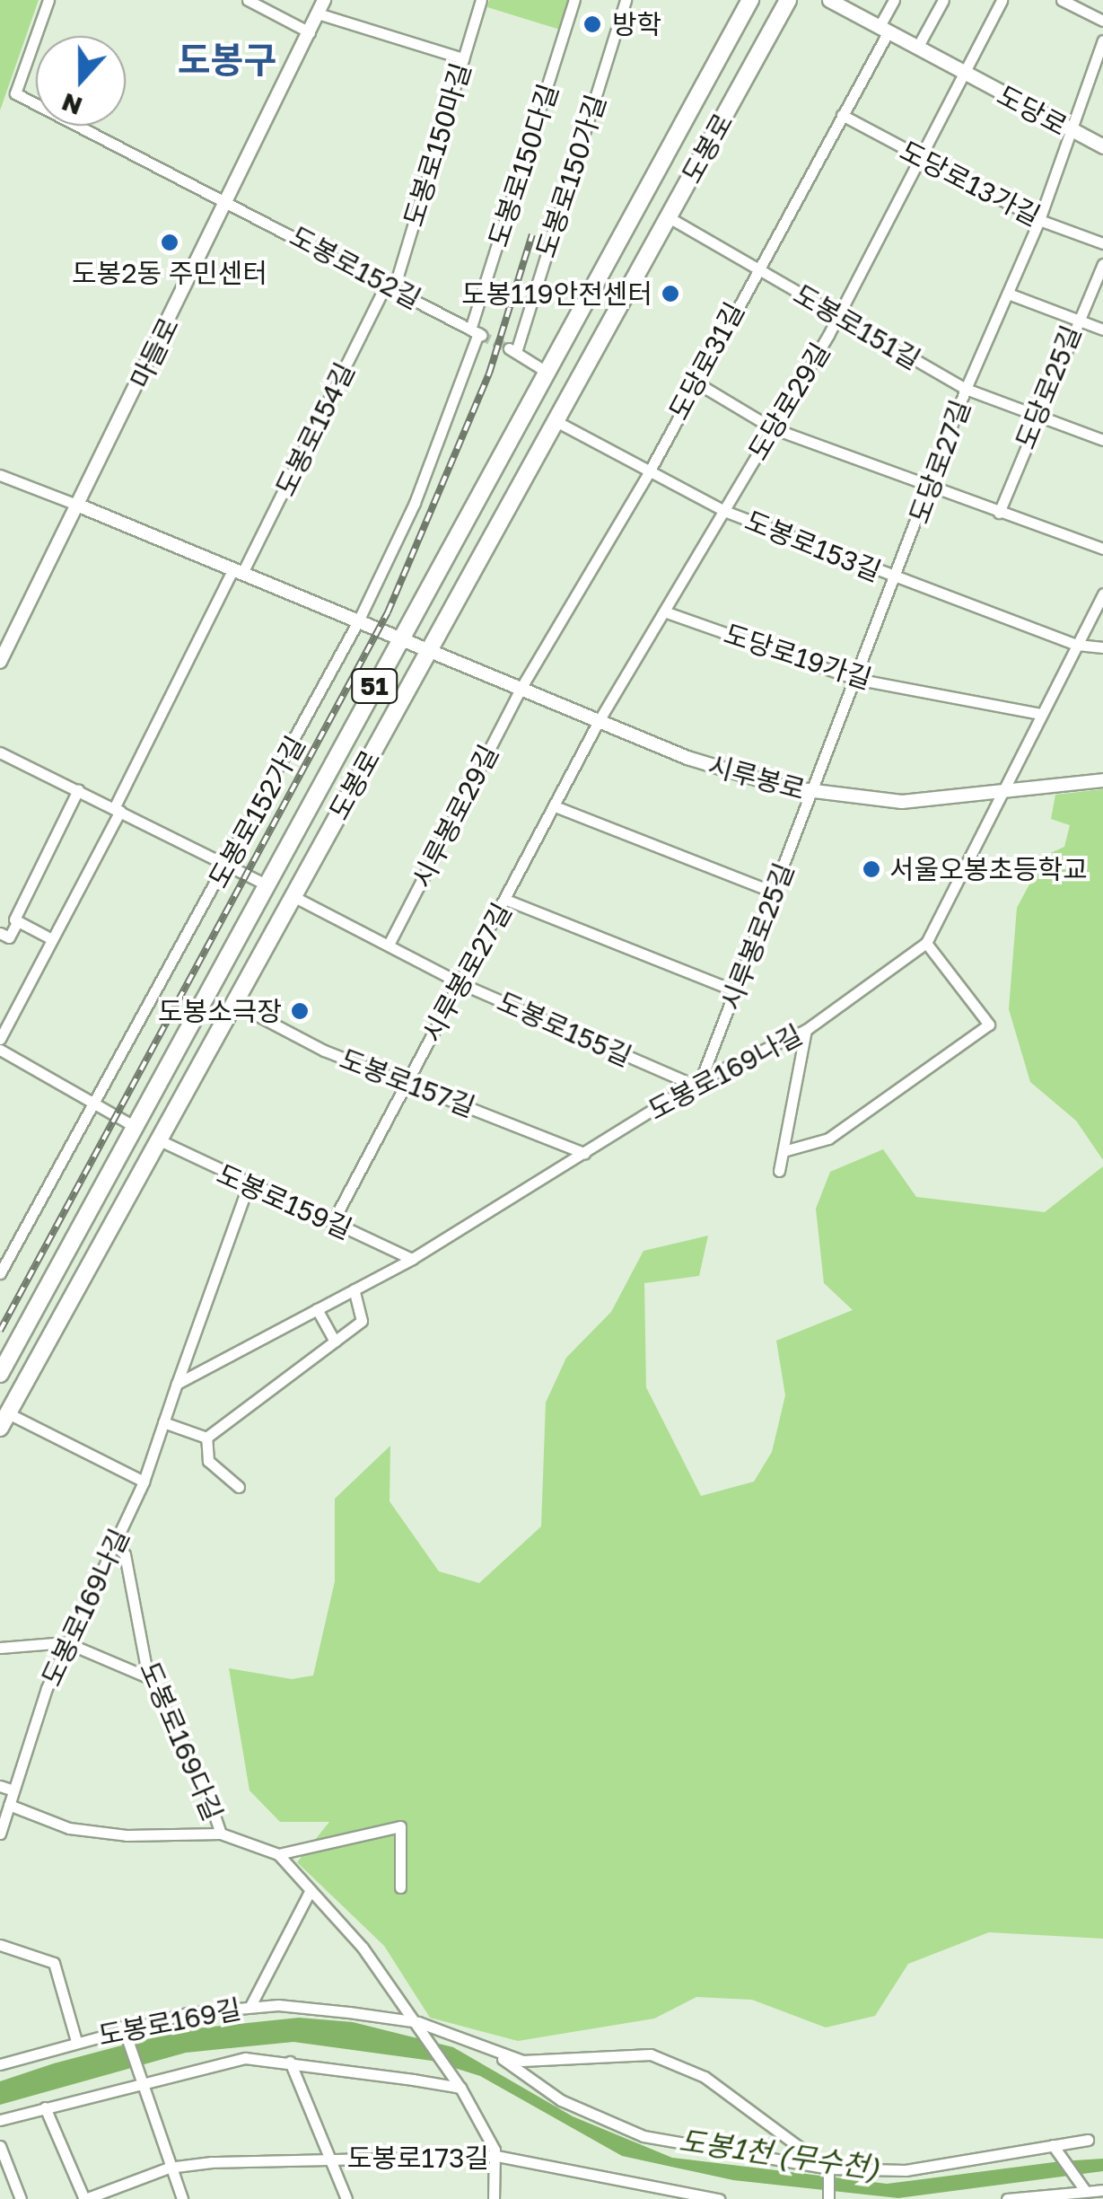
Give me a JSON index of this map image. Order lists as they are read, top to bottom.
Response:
{
  "streets": {
    "main road": ["도당로", "도봉로", "51"],
    "street": [
      "도봉로150마길",
      "도봉로150다길",
      "도봉로150가길",
      "도당로13가길",
      "도봉로152길",
      "도봉로151길",
      "마들로",
      "도당로31길",
      "도당로25길",
      "도당로29길",
      "도봉로154길",
      "도당로27길",
      "도봉로153길",
      "도당로19가길",
      "시루봉로",
      "도봉로152가길",
      "시루봉로29길",
      "시루봉로25길",
      "시루봉로27길",
      "도봉로155길",
      "도봉로169나길",
      "도봉로157길",
      "도봉로159길",
      "도봉로169다길",
      "도봉로169길",
      "도봉로173길"
    ]
  },
  "crossings": [
    ["도당로", "도당로31길"],
    ["도당로", "도당로29길"],
    ["도당로", "도당로27길"],
    ["도봉로150마길", "도봉로152길"],
    ["도봉로150마길", "도봉로154길"],
    ["도봉로", "도봉로150가길"],
    ["도봉로", "도봉로151길"],
    ["도봉로", "도봉로153길"],
    ["도봉로", "시루봉로"],
    ["도봉로", "도봉로155길"],
    ["도봉로", "도봉로157길"],
    ["도봉로", "도봉로159길"],
    ["도봉로150다길", "도봉로152길"],
    ["도봉로150다길", "도봉로152가길"],
    ["도당로13가길", "도당로31길"],
    ["도당로13가길", "도당로29길"],
    ["도당로13가길", "도당로27길"],
    ["도봉로152길", "마들로"],
    ["도봉로152길", "도봉로154길"],
    ["도봉로152길", "도봉로152가길"],
    ["도봉로151길", "도당로31길"],
    ["도봉로151길", "도당로25길"],
    ["도봉로151길", "도당로29길"],
    ["도봉로151길", "도당로27길"],
    ["도당로31길", "도봉로153길"],
    ["도당로31길", "시루봉로"],
    ["도당로31길", "시루봉로29길"],
    ["도당로29길", "도봉로153길"],
    ["도당로29길", "도당로19가길"],
    ["도당로29길", "시루봉로"],
    ["도당로29길", "시루봉로27길"],
    ["도당로27길", "도봉로153길"],
    ["도당로27길", "도당로19가길"],
    ["도당로27길", "시루봉로"],
    ["도당로27길", "시루봉로25길"],
    ["도봉로153길", "도봉로169나길"],
    ["도당로19가길", "도봉로169나길"],
    ["시루봉로", "시루봉로29길"],
    ["시루봉로", "시루봉로25길"],
    ["시루봉로", "시루봉로27길"],
    ["시루봉로", "도봉로169나길"],
    ["시루봉로29길", "도봉로155길"],
    ["시루봉로25길", "도봉로155길"],
    ["시루봉로25길", "도봉로169나길"],
    ["시루봉로27길", "도봉로155길"],
    ["시루봉로27길", "도봉로157길"],
    ["시루봉로27길", "도봉로159길"],
    ["도봉로155길", "도봉로169나길"],
    ["도봉로169나길", "도봉로157길"],
    ["도봉로169나길", "도봉로159길"],
    ["도봉로169나길", "도봉로169다길"]
  ],
  "districts": ["도봉구"],
  "water": ["도봉1천 (무수천)"],
  "places": [
    "방학",
    "도봉2동 주민센터",
    "도봉119안전센터",
    "서울오봉초등학교",
    "도봉소극장"
  ],
  "north": "bottom"
}
